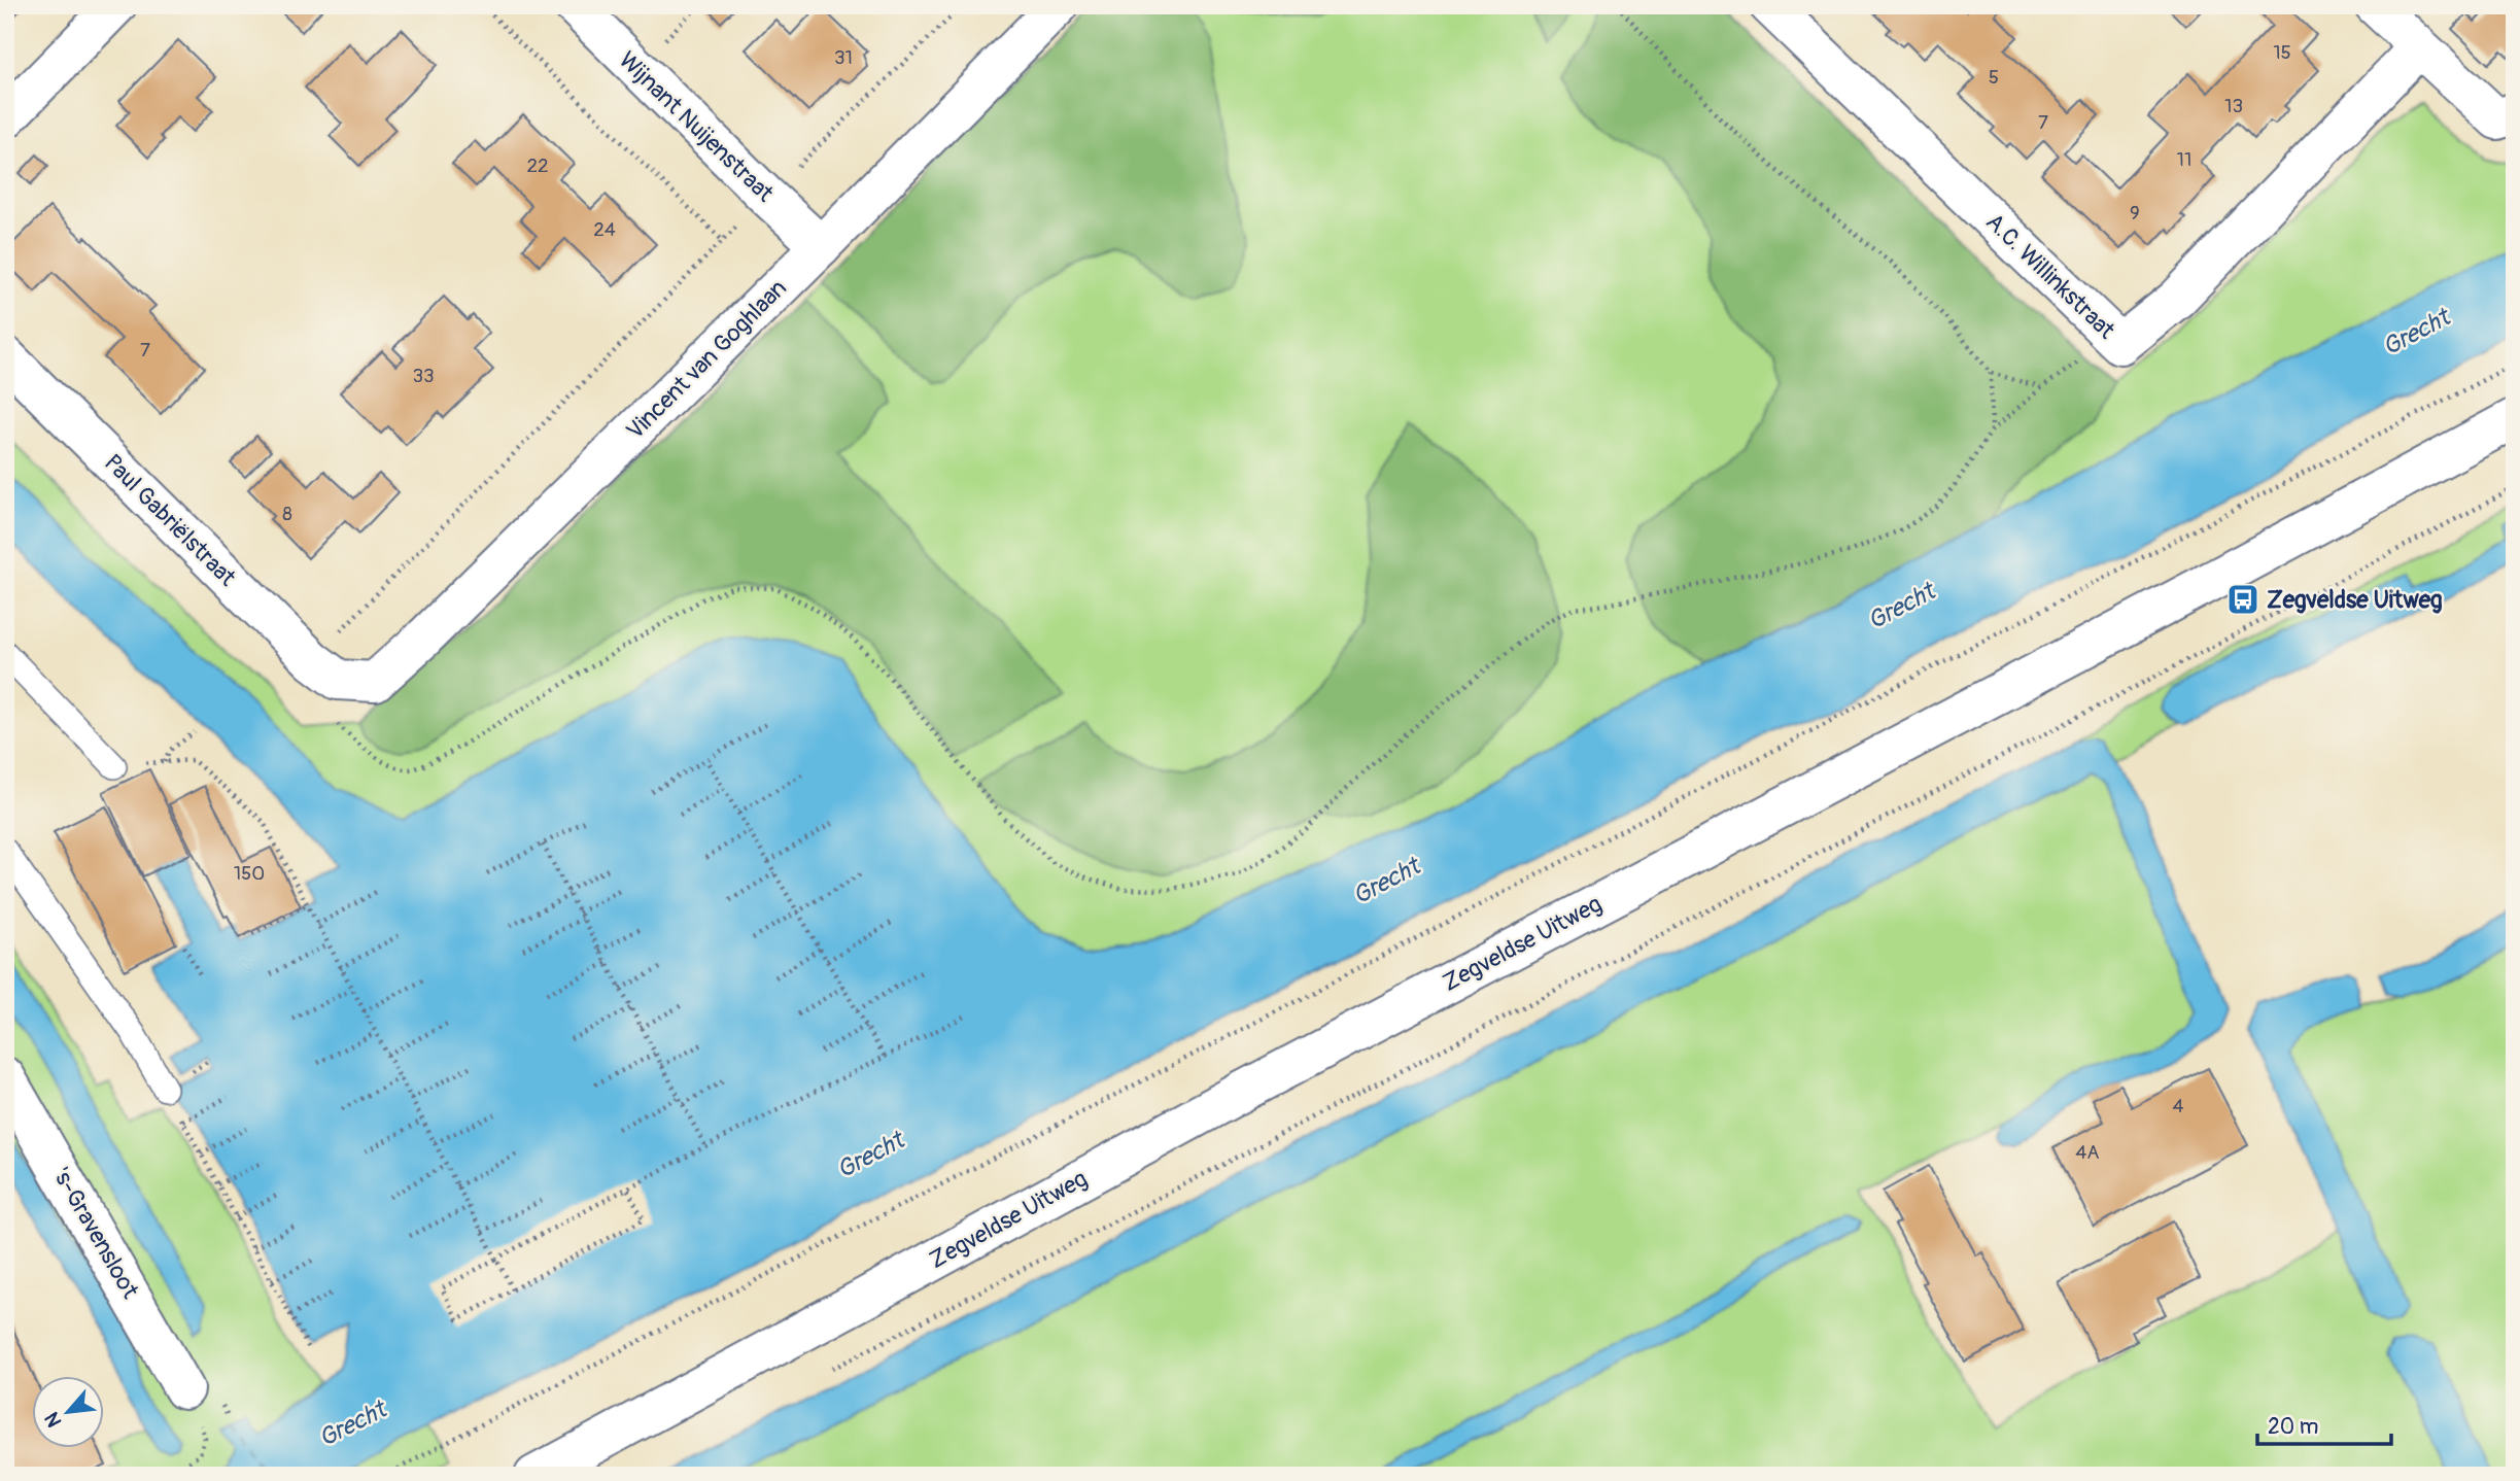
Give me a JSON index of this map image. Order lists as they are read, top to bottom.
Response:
{
  "streets": {
    "street": [
      "Wijnant Nuijenstraat",
      "A.C. Willinkstraat",
      "Vincent van Goghlaan",
      "Paul Gabriëlstraat",
      "Zegveldse Uitweg",
      "'s-Gravensloot"
    ]
  },
  "crossings": [
    ["Wijnant Nuijenstraat", "Vincent van Goghlaan"],
    ["Vincent van Goghlaan", "Paul Gabriëlstraat"]
  ],
  "water": ["Grecht"],
  "places": {
    "bus stop": ["Zegveldse Uitweg"]
  },
  "house_numbers": [
    "15",
    "31",
    "5",
    "13",
    "7",
    "11",
    "22",
    "9",
    "24",
    "7",
    "33",
    "8",
    "150",
    "4",
    "4A"
  ],
  "scale_bar": "20 m",
  "north": "bottom left"
}
